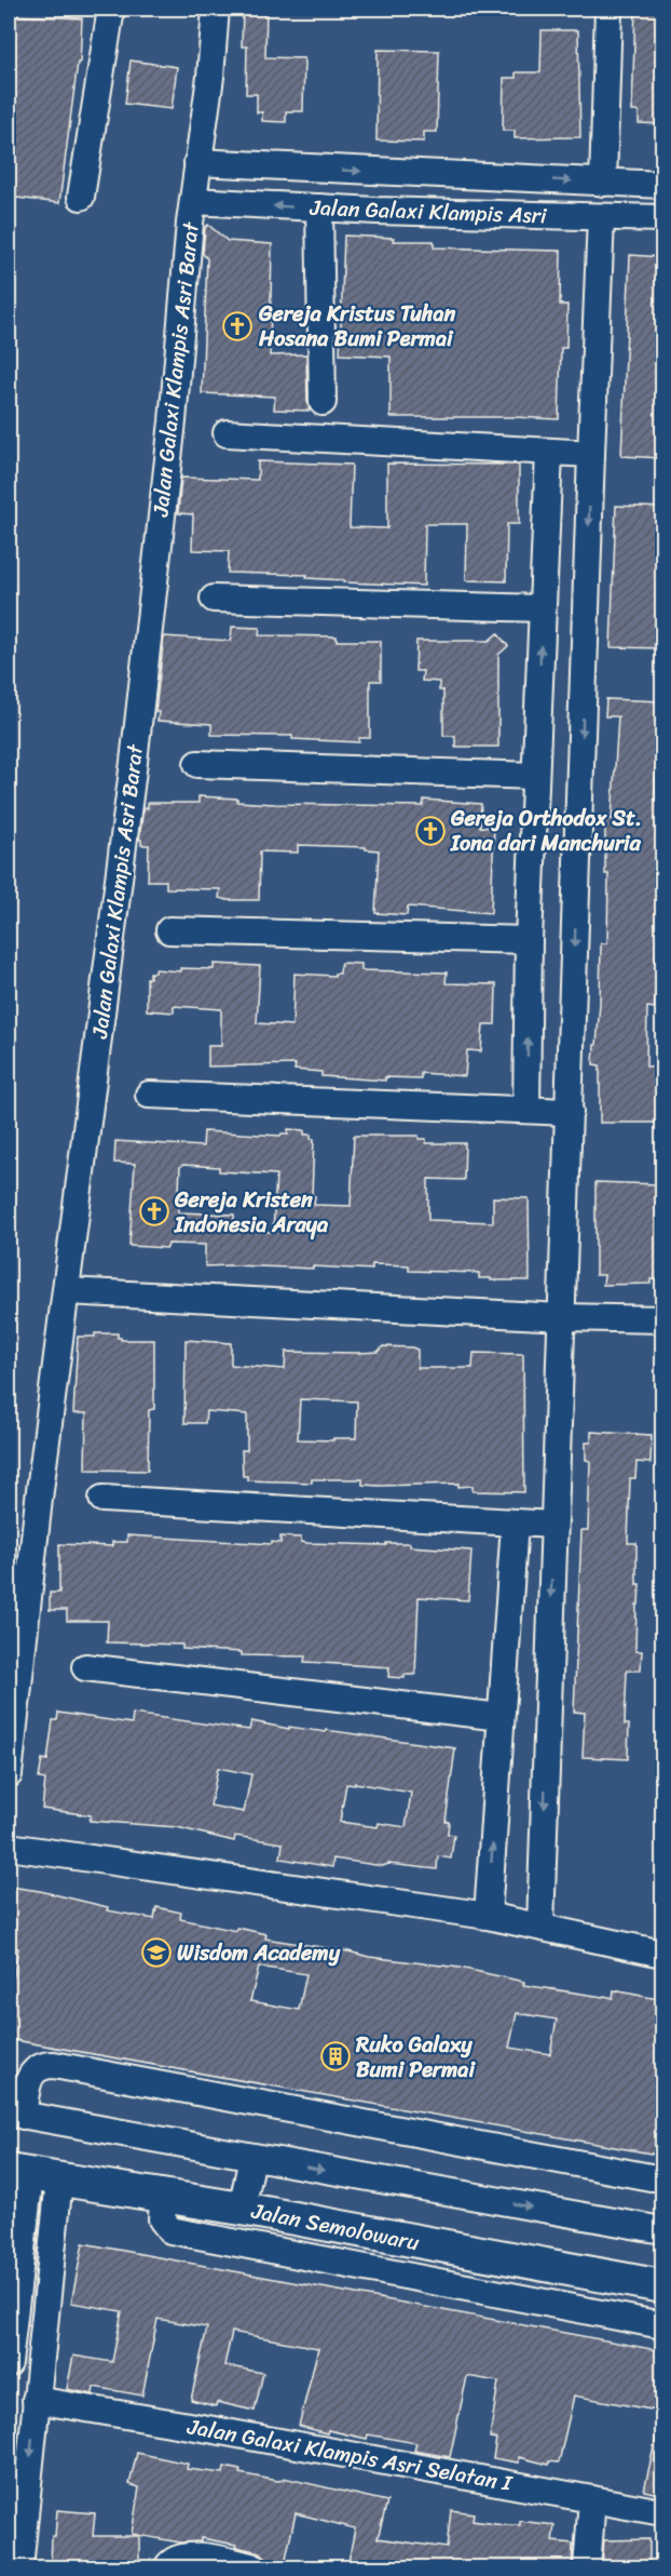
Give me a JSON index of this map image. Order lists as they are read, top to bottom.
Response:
{
  "streets": {
    "main road": ["Jalan Semolowaru"],
    "street": ["Jalan Galaxi Klampis Asri", "Jalan Galaxi Klampis Asri Barat", "Jalan Galaxi Klampis Asri Selatan I"]
  },
  "crossings": [
    ["Jalan Galaxi Klampis Asri", "Jalan Galaxi Klampis Asri Barat"]
  ],
  "places": {
    "church": ["Gereja Kristus Tuhan Hosana Bumi Permai", "Gereja Orthodox St. Iona dari Manchuria", "Gereja Kristen Indonesia Araya"],
    "school or university": ["Wisdom Academy"],
    "building": ["Ruko Galaxy Bumi Permai"]
  }
}
